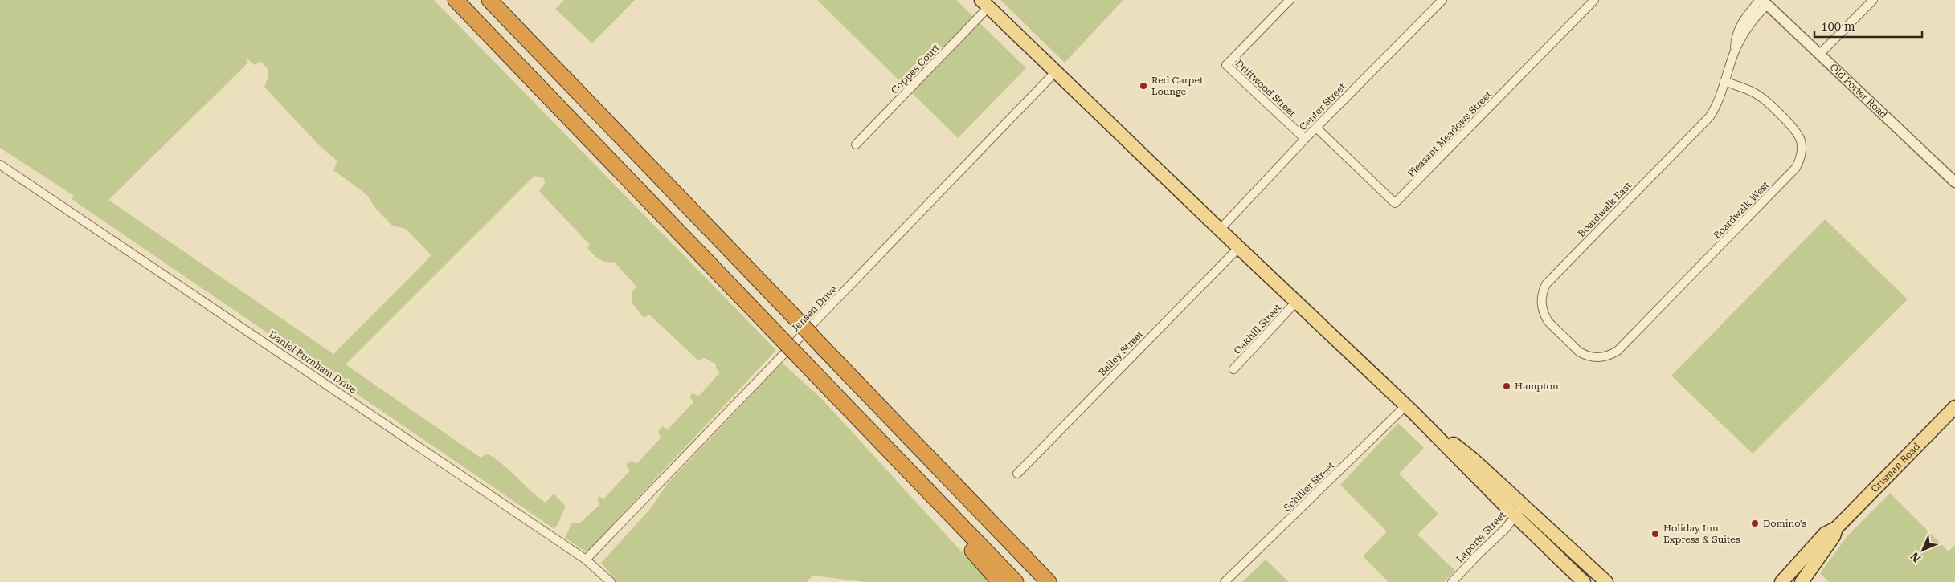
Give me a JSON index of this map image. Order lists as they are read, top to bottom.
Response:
{
  "streets": {
    "main road": ["Crisman Road"],
    "street": [
      "Coppes Court",
      "Driftwood Street",
      "Old Porter Road",
      "Center Street",
      "Pleasant Meadows Street",
      "Boardwalk East",
      "Boardwalk West",
      "Jensen Drive",
      "Oakhill Street",
      "Bailey Street",
      "Daniel Burnham Drive",
      "Schiller Street",
      "Laporte Street"
    ]
  },
  "crossings": [
    ["Driftwood Street", "Center Street"],
    ["Old Porter Road", "Boardwalk East"],
    ["Center Street", "Pleasant Meadows Street"],
    ["Boardwalk East", "Boardwalk West"],
    ["Jensen Drive", "Daniel Burnham Drive"]
  ],
  "places": [
    "Red Carpet Lounge",
    "Hampton",
    "Domino's",
    "Holiday Inn Express & Suites"
  ],
  "scale_bar": "100 m",
  "north": "bottom left"
}
